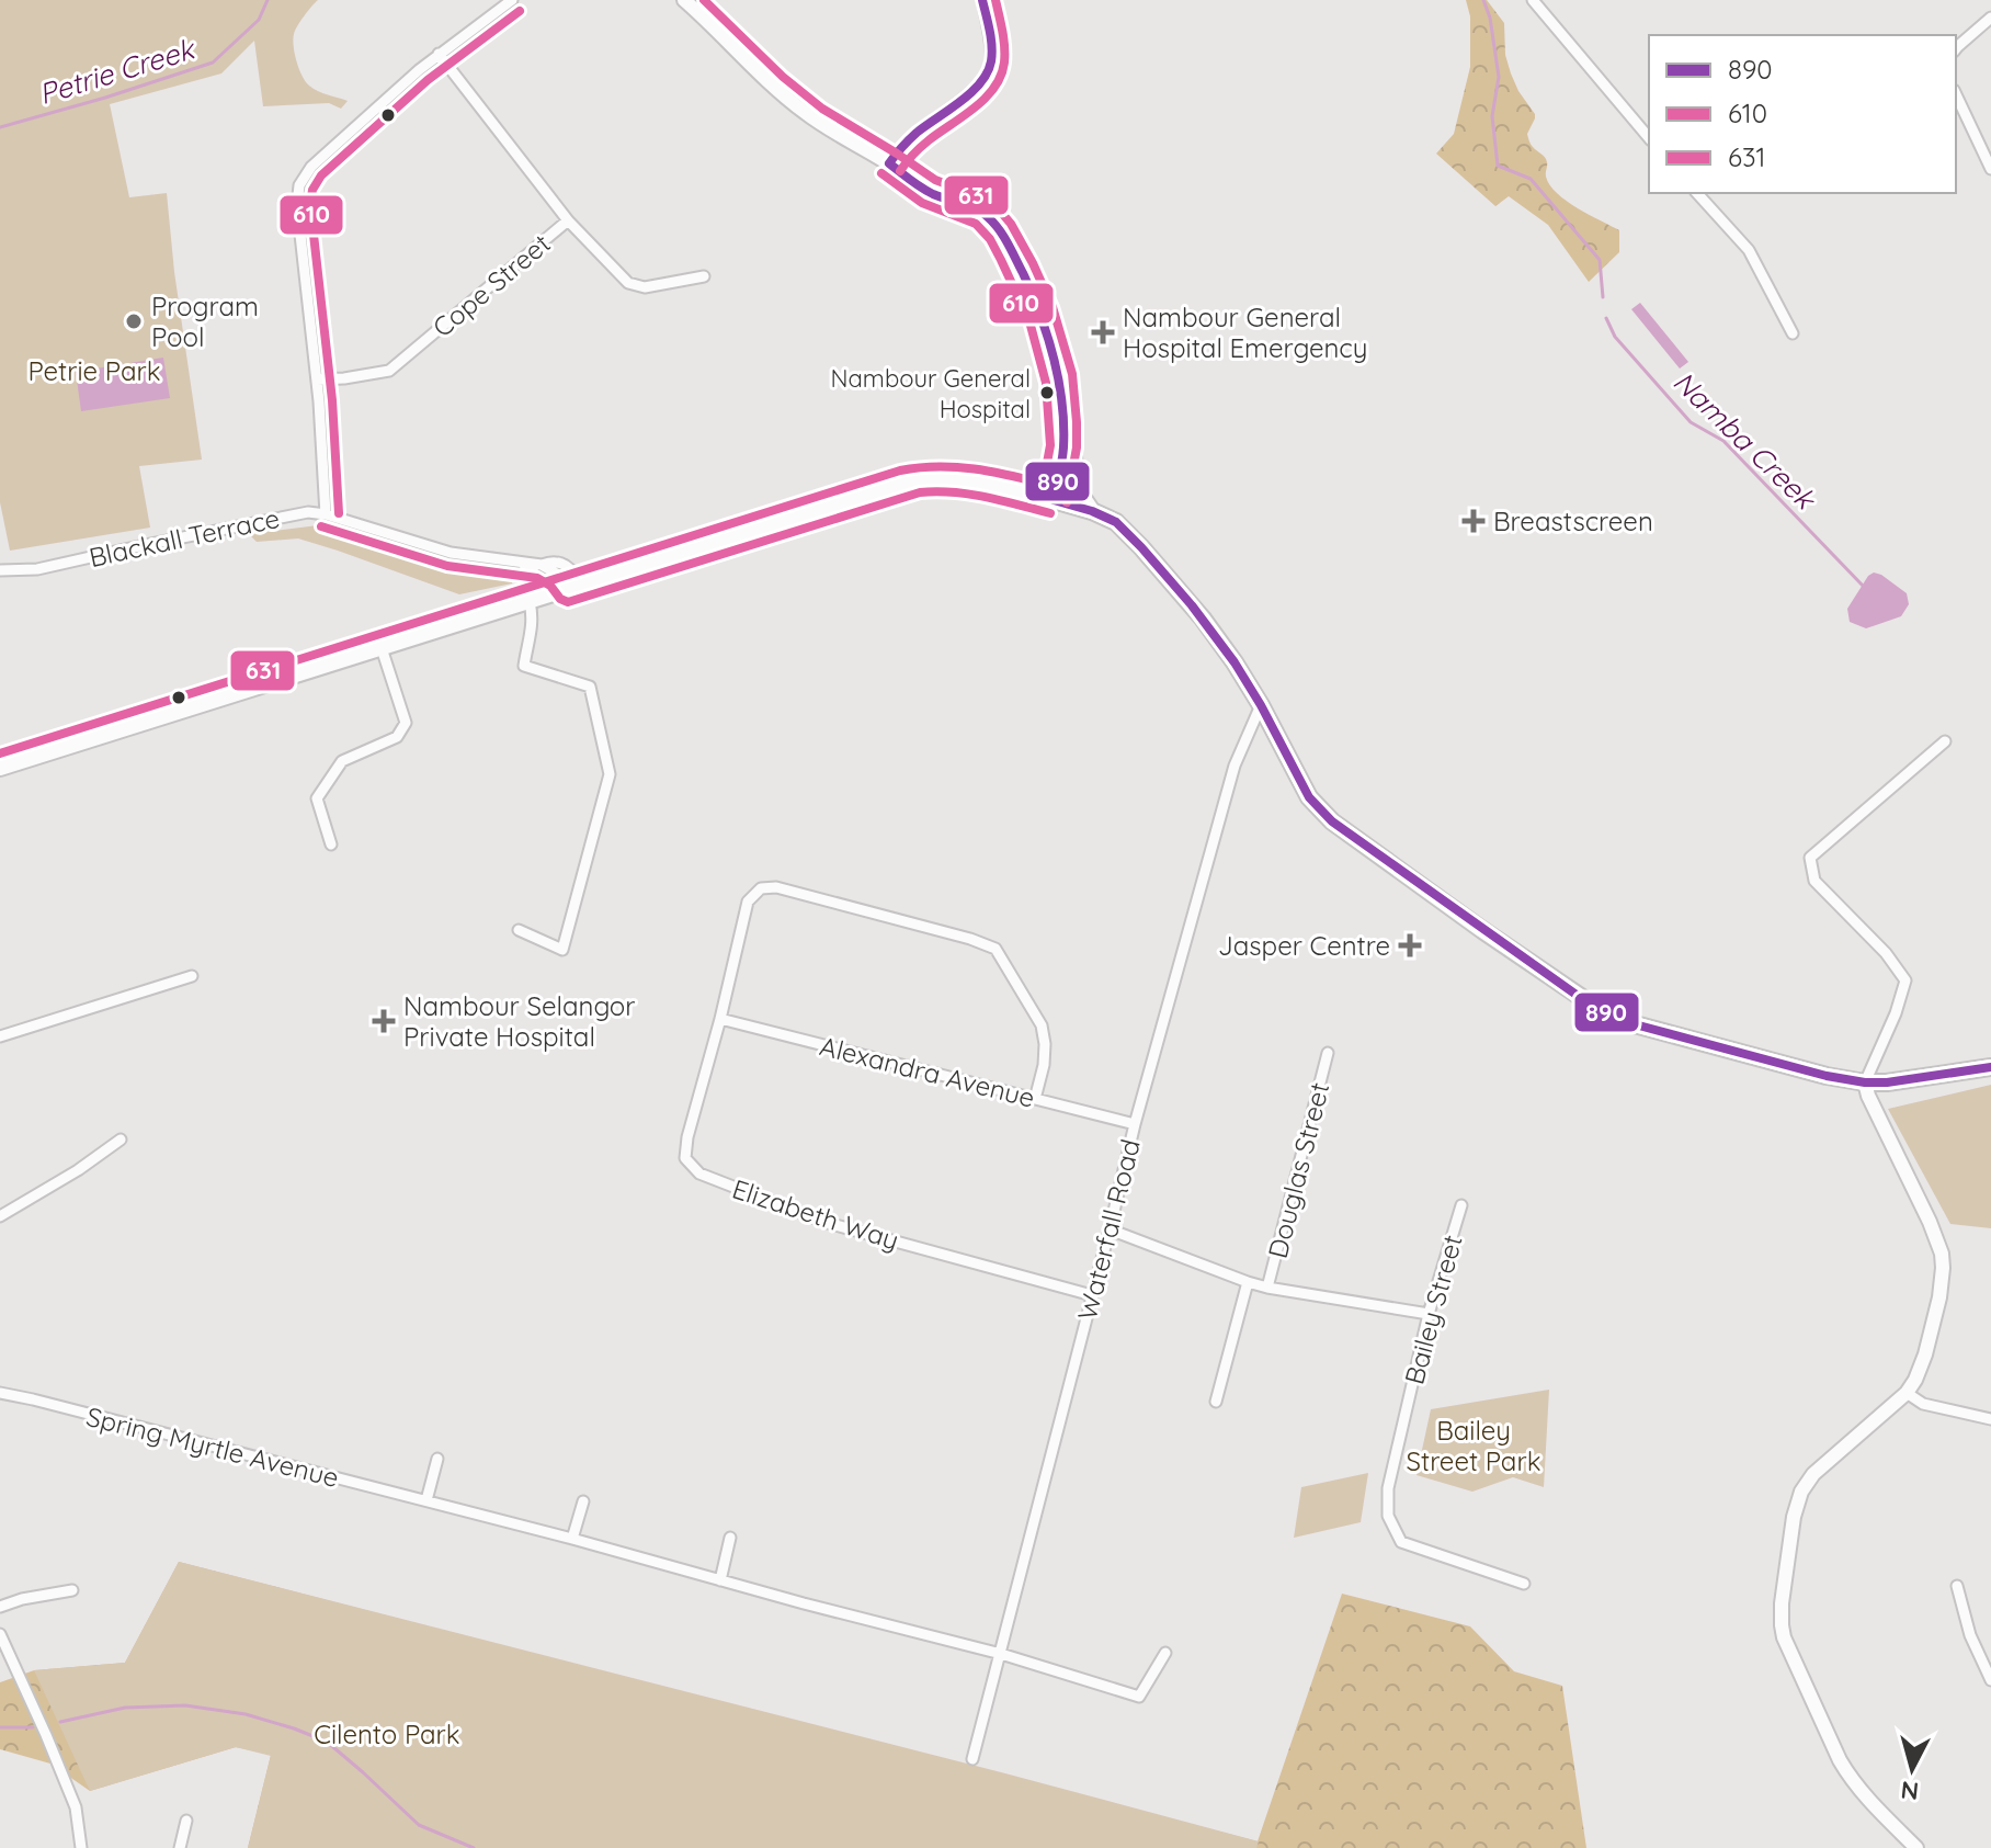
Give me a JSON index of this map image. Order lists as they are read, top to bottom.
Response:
{
  "streets": {
    "street": [
      "Cope Street",
      "Blackall Terrace",
      "Alexandra Avenue",
      "Douglas Street",
      "Elizabeth Way",
      "Waterfall Road",
      "Bailey Street",
      "Spring Myrtle Avenue"
    ]
  },
  "crossings": [
    ["Alexandra Avenue", "Elizabeth Way"],
    ["Alexandra Avenue", "Waterfall Road"],
    ["Elizabeth Way", "Waterfall Road"],
    ["Waterfall Road", "Spring Myrtle Avenue"]
  ],
  "water": ["Petrie Creek", "Namba Creek"],
  "parks": ["Petrie Park", "Bailey Street Park", "Cilento Park"],
  "places": {
    "other": ["Program Pool", "Nambour General Hospital"],
    "health": [
      "Nambour General Hospital Emergency",
      "Breastscreen",
      "Jasper Centre",
      "Nambour Selangor Private Hospital"
    ]
  },
  "lines": ["transit line 890", "transit line 610", "transit line 631"],
  "legend": ["890", "610", "631"],
  "north": "bottom"
}
